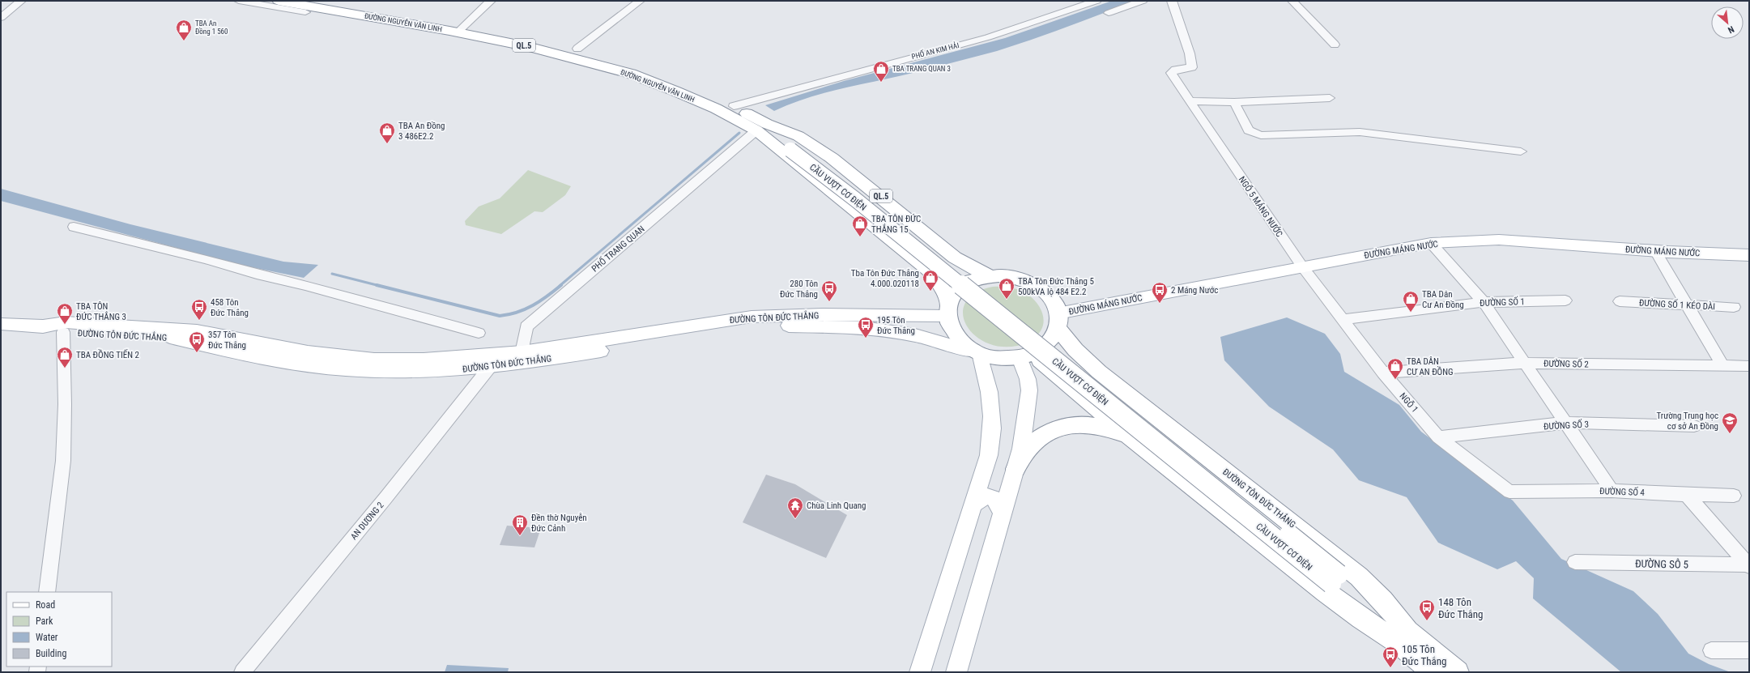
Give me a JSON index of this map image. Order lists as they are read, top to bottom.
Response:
{
  "streets": {
    "highway": [
      "ĐƯỜNG NGUYỄN VĂN LINH",
      "QL.5",
      "CẦU VƯỢT CƠ ĐIỆN",
      "ĐƯỜNG TÔN ĐỨC THẮNG"
    ],
    "main road": ["ĐƯỜNG MÁNG NƯỚC"],
    "street": [
      "PHỐ AN KIM HẢI",
      "NGÕ 5 MÁNG NƯỚC",
      "PHỐ TRANG QUAN",
      "ĐƯỜNG SỐ 1",
      "ĐƯỜNG SỐ 1 KÉO DÀI",
      "ĐƯỜNG SỐ 2",
      "NGÕ 1",
      "ĐƯỜNG SỐ 3",
      "ĐƯỜNG SỐ 4",
      "AN DƯƠNG 2",
      "ĐƯỜNG SÔ 5"
    ]
  },
  "crossings": [
    ["ĐƯỜNG NGUYỄN VĂN LINH", "PHỐ AN KIM HẢI"],
    ["ĐƯỜNG NGUYỄN VĂN LINH", "CẦU VƯỢT CƠ ĐIỆN"],
    ["ĐƯỜNG NGUYỄN VĂN LINH", "PHỐ TRANG QUAN"],
    ["ĐƯỜNG NGUYỄN VĂN LINH", "ĐƯỜNG MÁNG NƯỚC"],
    ["ĐƯỜNG NGUYỄN VĂN LINH", "ĐƯỜNG TÔN ĐỨC THẮNG"],
    ["CẦU VƯỢT CƠ ĐIỆN", "PHỐ TRANG QUAN"],
    ["CẦU VƯỢT CƠ ĐIỆN", "ĐƯỜNG TÔN ĐỨC THẮNG"],
    ["NGÕ 5 MÁNG NƯỚC", "ĐƯỜNG MÁNG NƯỚC"],
    ["NGÕ 5 MÁNG NƯỚC", "NGÕ 1"],
    ["PHỐ TRANG QUAN", "ĐƯỜNG TÔN ĐỨC THẮNG"],
    ["ĐƯỜNG MÁNG NƯỚC", "ĐƯỜNG TÔN ĐỨC THẮNG"],
    ["ĐƯỜNG MÁNG NƯỚC", "NGÕ 1"],
    ["ĐƯỜNG SỐ 1", "NGÕ 1"],
    ["ĐƯỜNG TÔN ĐỨC THẮNG", "AN DƯƠNG 2"],
    ["ĐƯỜNG SỐ 2", "NGÕ 1"],
    ["NGÕ 1", "ĐƯỜNG SỐ 3"],
    ["NGÕ 1", "ĐƯỜNG SỐ 4"]
  ],
  "places": {
    "shop": [
      "TBA An Đồng 1 560",
      "TBA TRANG QUAN 3",
      "TBA An Đồng 3 486E2.2",
      "TBA TÔN ĐỨC THẮNG 15",
      "Tba Tôn Đức Thắng 4.000.020118",
      "TBA Tôn Đức Thắng 5 500kVA lộ 484 E2.2",
      "TBA Dân Cư An Đồng",
      "TBA TÔN ĐỨC THẮNG 3",
      "TBA ĐỒNG TIẾN 2",
      "TBA DÂN CƯ AN ĐỒNG"
    ],
    "bus stop": [
      "280 Tôn Đức Thắng",
      "2 Máng Nước",
      "458 Tôn Đức Thắng",
      "195 Tôn Đức Thắng",
      "357 Tôn Đức Thắng",
      "148 Tôn Đức Thắng",
      "105 Tôn Đức Thắng"
    ],
    "school or university": ["Trường Trung học cơ sở An Đồng"],
    "temple": ["Chùa Linh Quang"],
    "building": ["Đền thờ Nguyễn Đức Cảnh"]
  },
  "legend": [
    "Road",
    "Park",
    "Water",
    "Building"
  ],
  "north": "bottom right"
}
